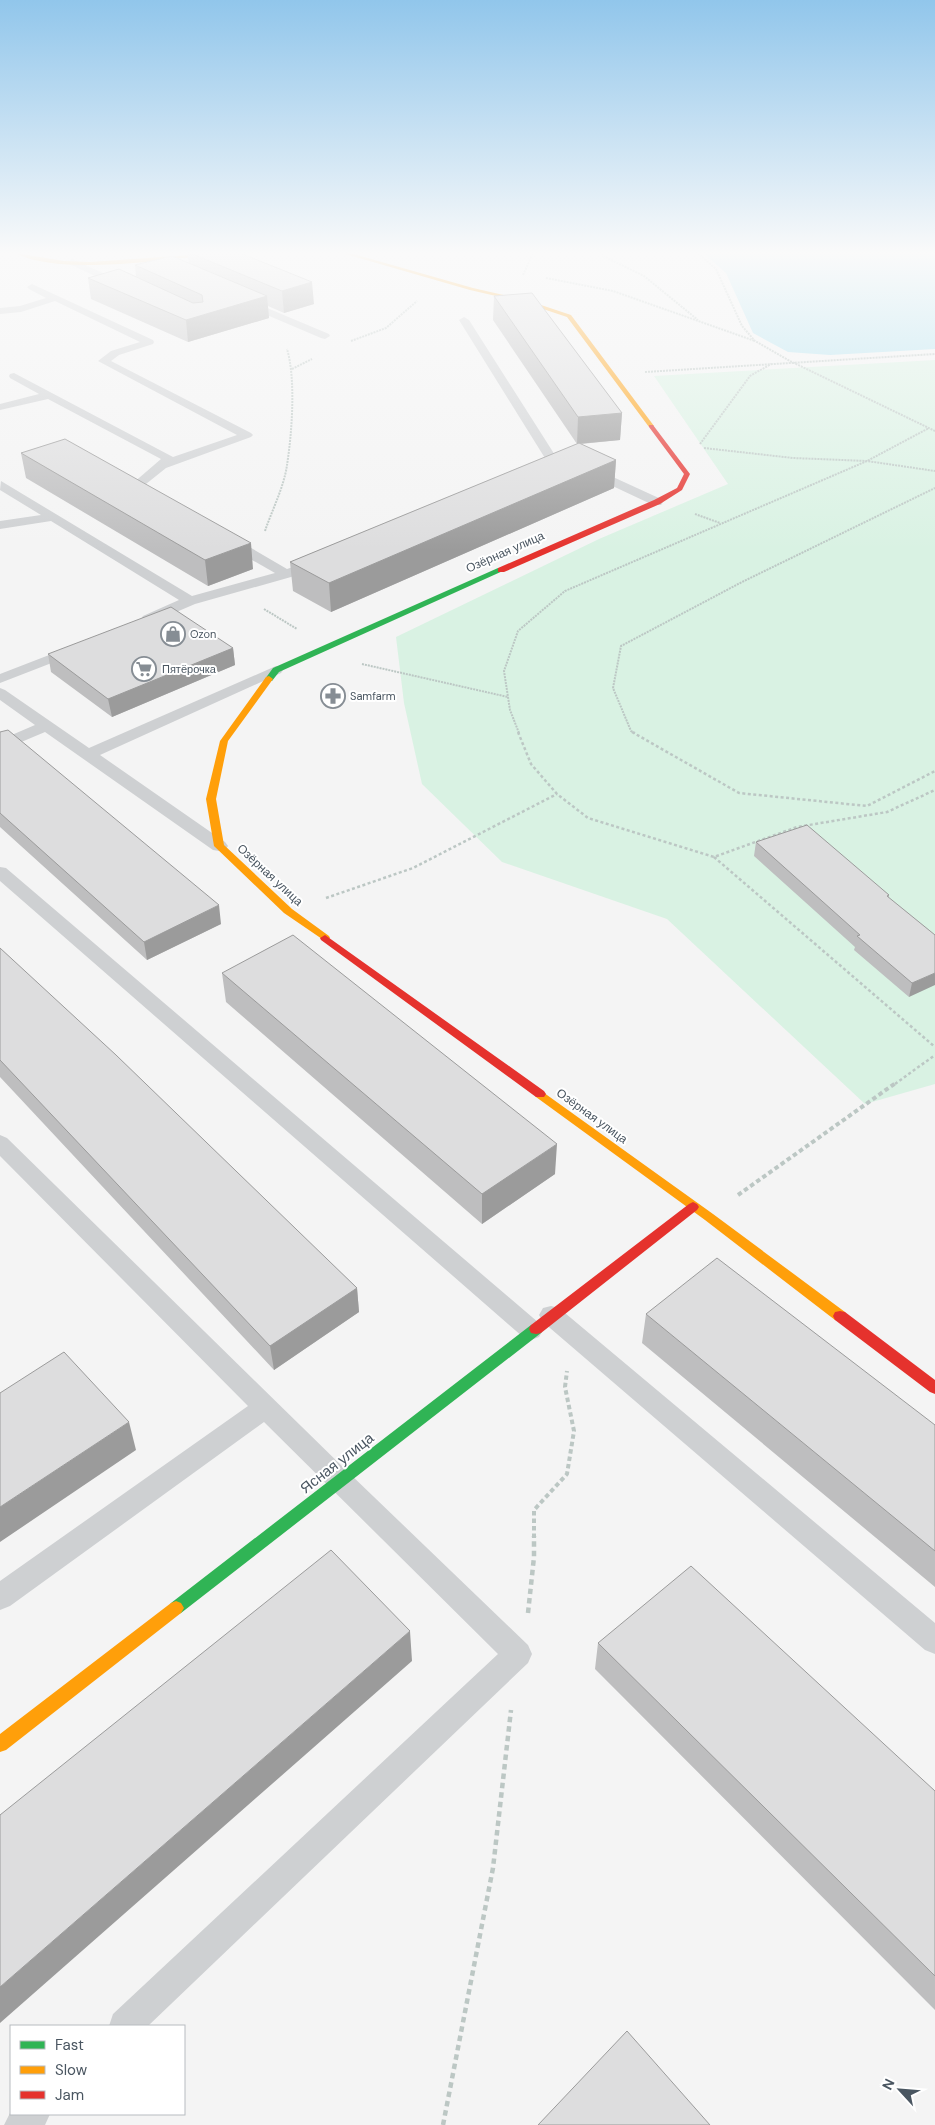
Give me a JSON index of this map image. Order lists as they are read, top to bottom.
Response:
{
  "streets": {
    "street": ["Озёрная улица", "Ясная улица"]
  },
  "crossings": [
    ["Озёрная улица", "Ясная улица"]
  ],
  "places": {
    "shop": ["Ozon"],
    "supermarket": ["Пятёрочка"],
    "pharmacy": ["Samfarm"]
  },
  "legend": ["Fast", "Slow", "Jam"],
  "north": "top left"
}
